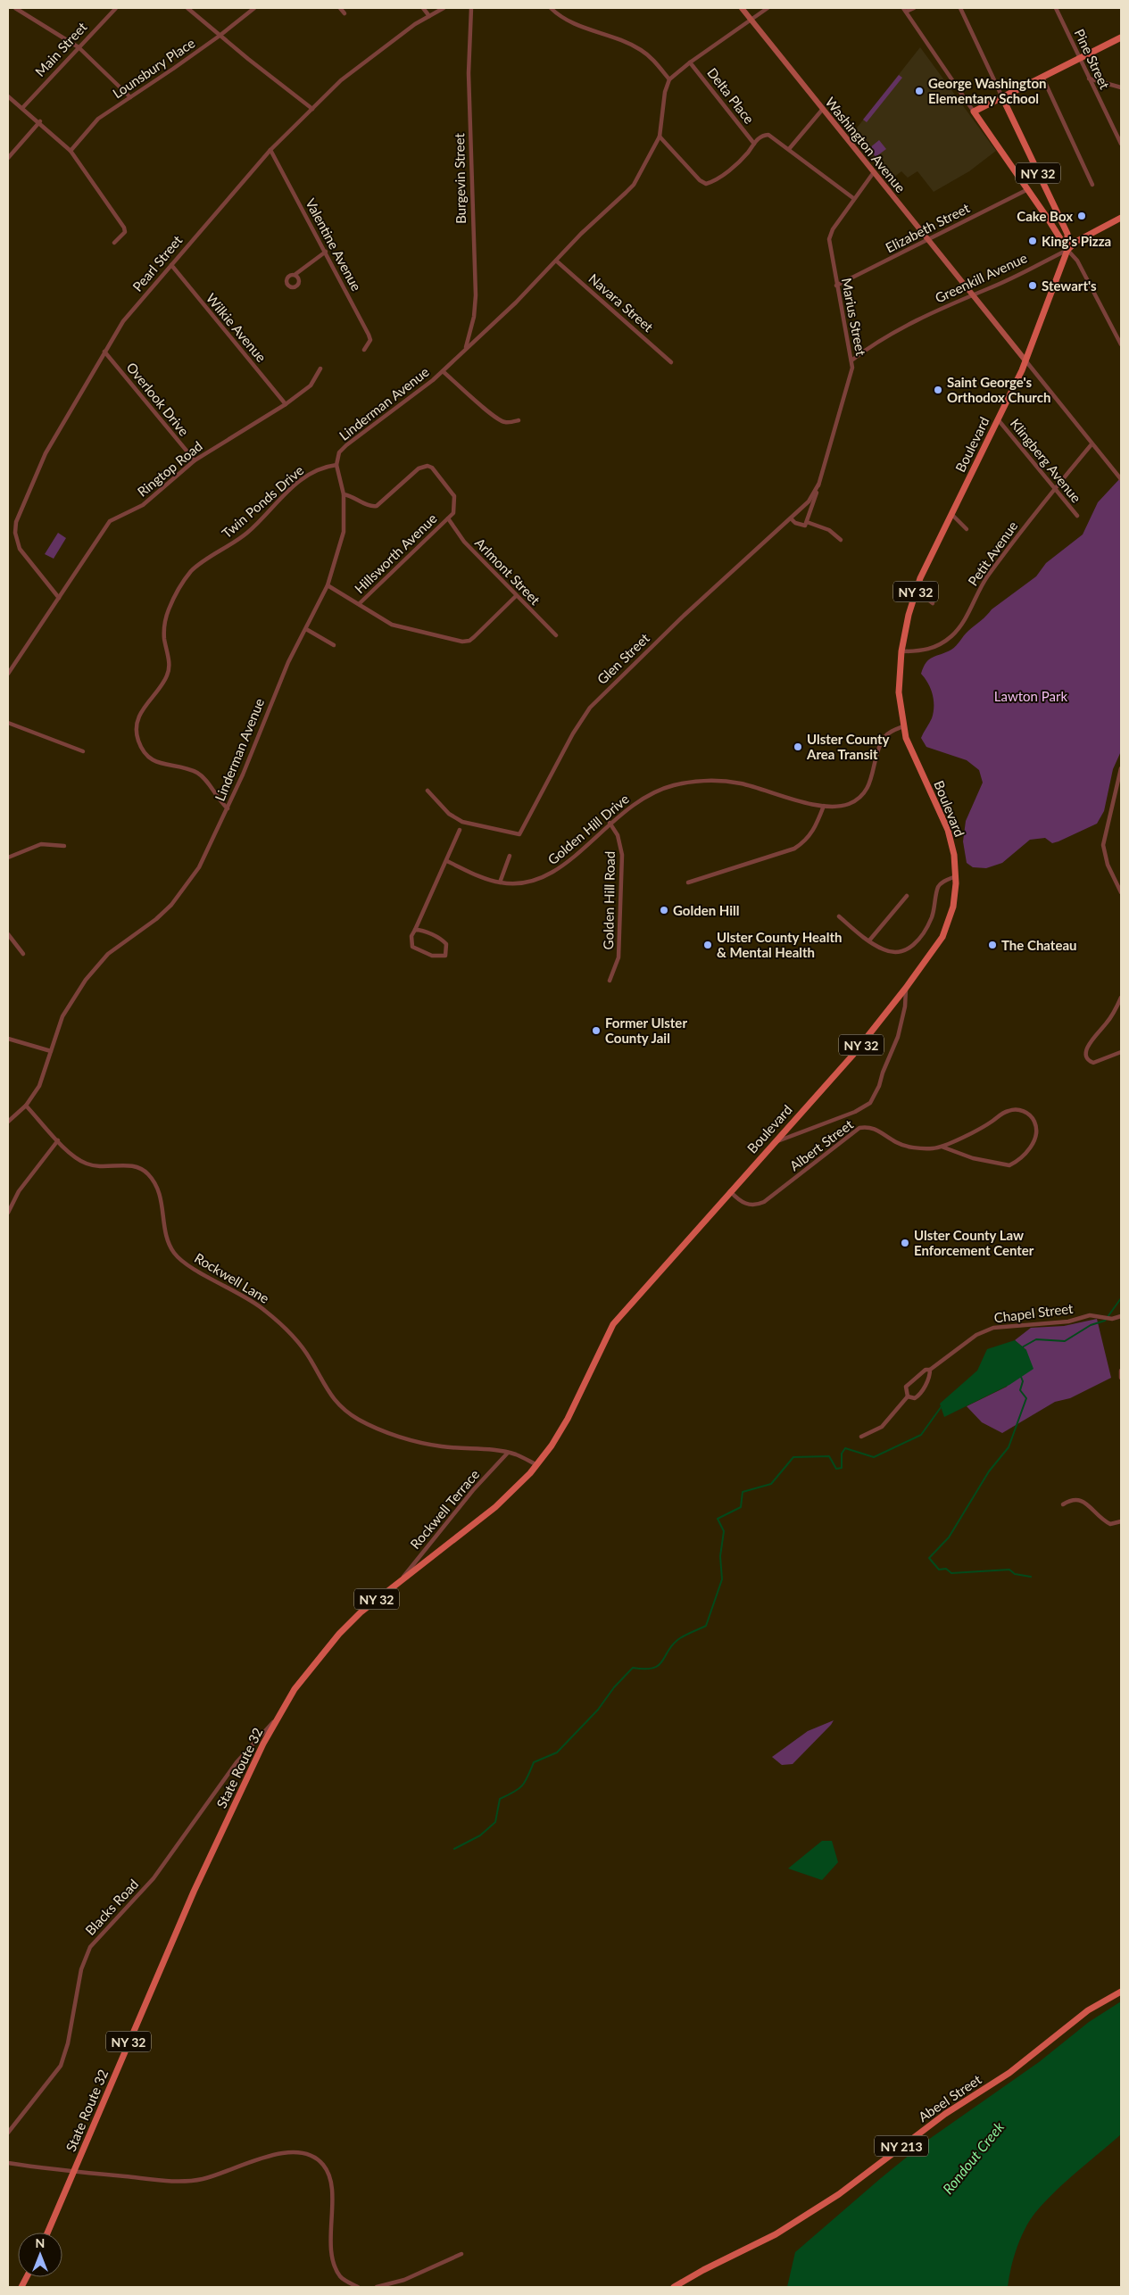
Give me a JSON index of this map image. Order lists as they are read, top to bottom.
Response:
{
  "streets": {
    "main road": [
      "Washington Avenue",
      "NY 32",
      "Greenkill Avenue",
      "Boulevard",
      "State Route 32",
      "Abeel Street",
      "NY 213"
    ],
    "street": [
      "Main Street",
      "Pine Street",
      "Lounsbury Place",
      "Delta Place",
      "Burgevin Street",
      "Elizabeth Street",
      "Valentine Avenue",
      "Pearl Street",
      "Navara Street",
      "Marius Street",
      "Wilkie Avenue",
      "Overlook Drive",
      "Linderman Avenue",
      "Klingberg Avenue",
      "Ringtop Road",
      "Twin Ponds Drive",
      "Hillsworth Avenue",
      "Petit Avenue",
      "Arlmont Street",
      "Glen Street",
      "Golden Hill Drive",
      "Golden Hill Road",
      "Albert Street",
      "Rockwell Lane",
      "Chapel Street",
      "Rockwell Terrace",
      "Blacks Road"
    ]
  },
  "crossings": [
    ["Washington Avenue", "Elizabeth Street"],
    ["Washington Avenue", "Greenkill Avenue"],
    ["Washington Avenue", "Marius Street"],
    ["Washington Avenue", "Boulevard"],
    ["NY 32", "Elizabeth Street"],
    ["NY 32", "Greenkill Avenue"],
    ["NY 32", "Boulevard"],
    ["Burgevin Street", "Linderman Avenue"],
    ["Elizabeth Street", "Marius Street"],
    ["Valentine Avenue", "Pearl Street"],
    ["Pearl Street", "Wilkie Avenue"],
    ["Pearl Street", "Overlook Drive"],
    ["Pearl Street", "Ringtop Road"],
    ["Greenkill Avenue", "Marius Street"],
    ["Greenkill Avenue", "Boulevard"],
    ["Navara Street", "Linderman Avenue"],
    ["Marius Street", "Glen Street"],
    ["Wilkie Avenue", "Ringtop Road"],
    ["Overlook Drive", "Ringtop Road"],
    ["Linderman Avenue", "Twin Ponds Drive"],
    ["Linderman Avenue", "Rockwell Lane"],
    ["Boulevard", "Klingberg Avenue"],
    ["Boulevard", "Petit Avenue"],
    ["Boulevard", "Golden Hill Drive"],
    ["Boulevard", "Albert Street"],
    ["Boulevard", "State Route 32"],
    ["Klingberg Avenue", "Petit Avenue"],
    ["Hillsworth Avenue", "Arlmont Street"],
    ["Golden Hill Drive", "Golden Hill Road"],
    ["Rockwell Lane", "Rockwell Terrace"],
    ["Rockwell Lane", "State Route 32"],
    ["Rockwell Terrace", "State Route 32"],
    ["State Route 32", "Blacks Road"]
  ],
  "water": ["Rondout Creek"],
  "parks": ["Lawton Park"],
  "places": [
    "George Washington Elementary School",
    "Cake Box",
    "King's Pizza",
    "Stewart's",
    "Saint George's Orthodox Church",
    "Ulster County Area Transit",
    "Golden Hill",
    "Ulster County Health & Mental Health",
    "The Chateau",
    "Former Ulster County Jail",
    "Ulster County Law Enforcement Center"
  ],
  "north": "top"
}
